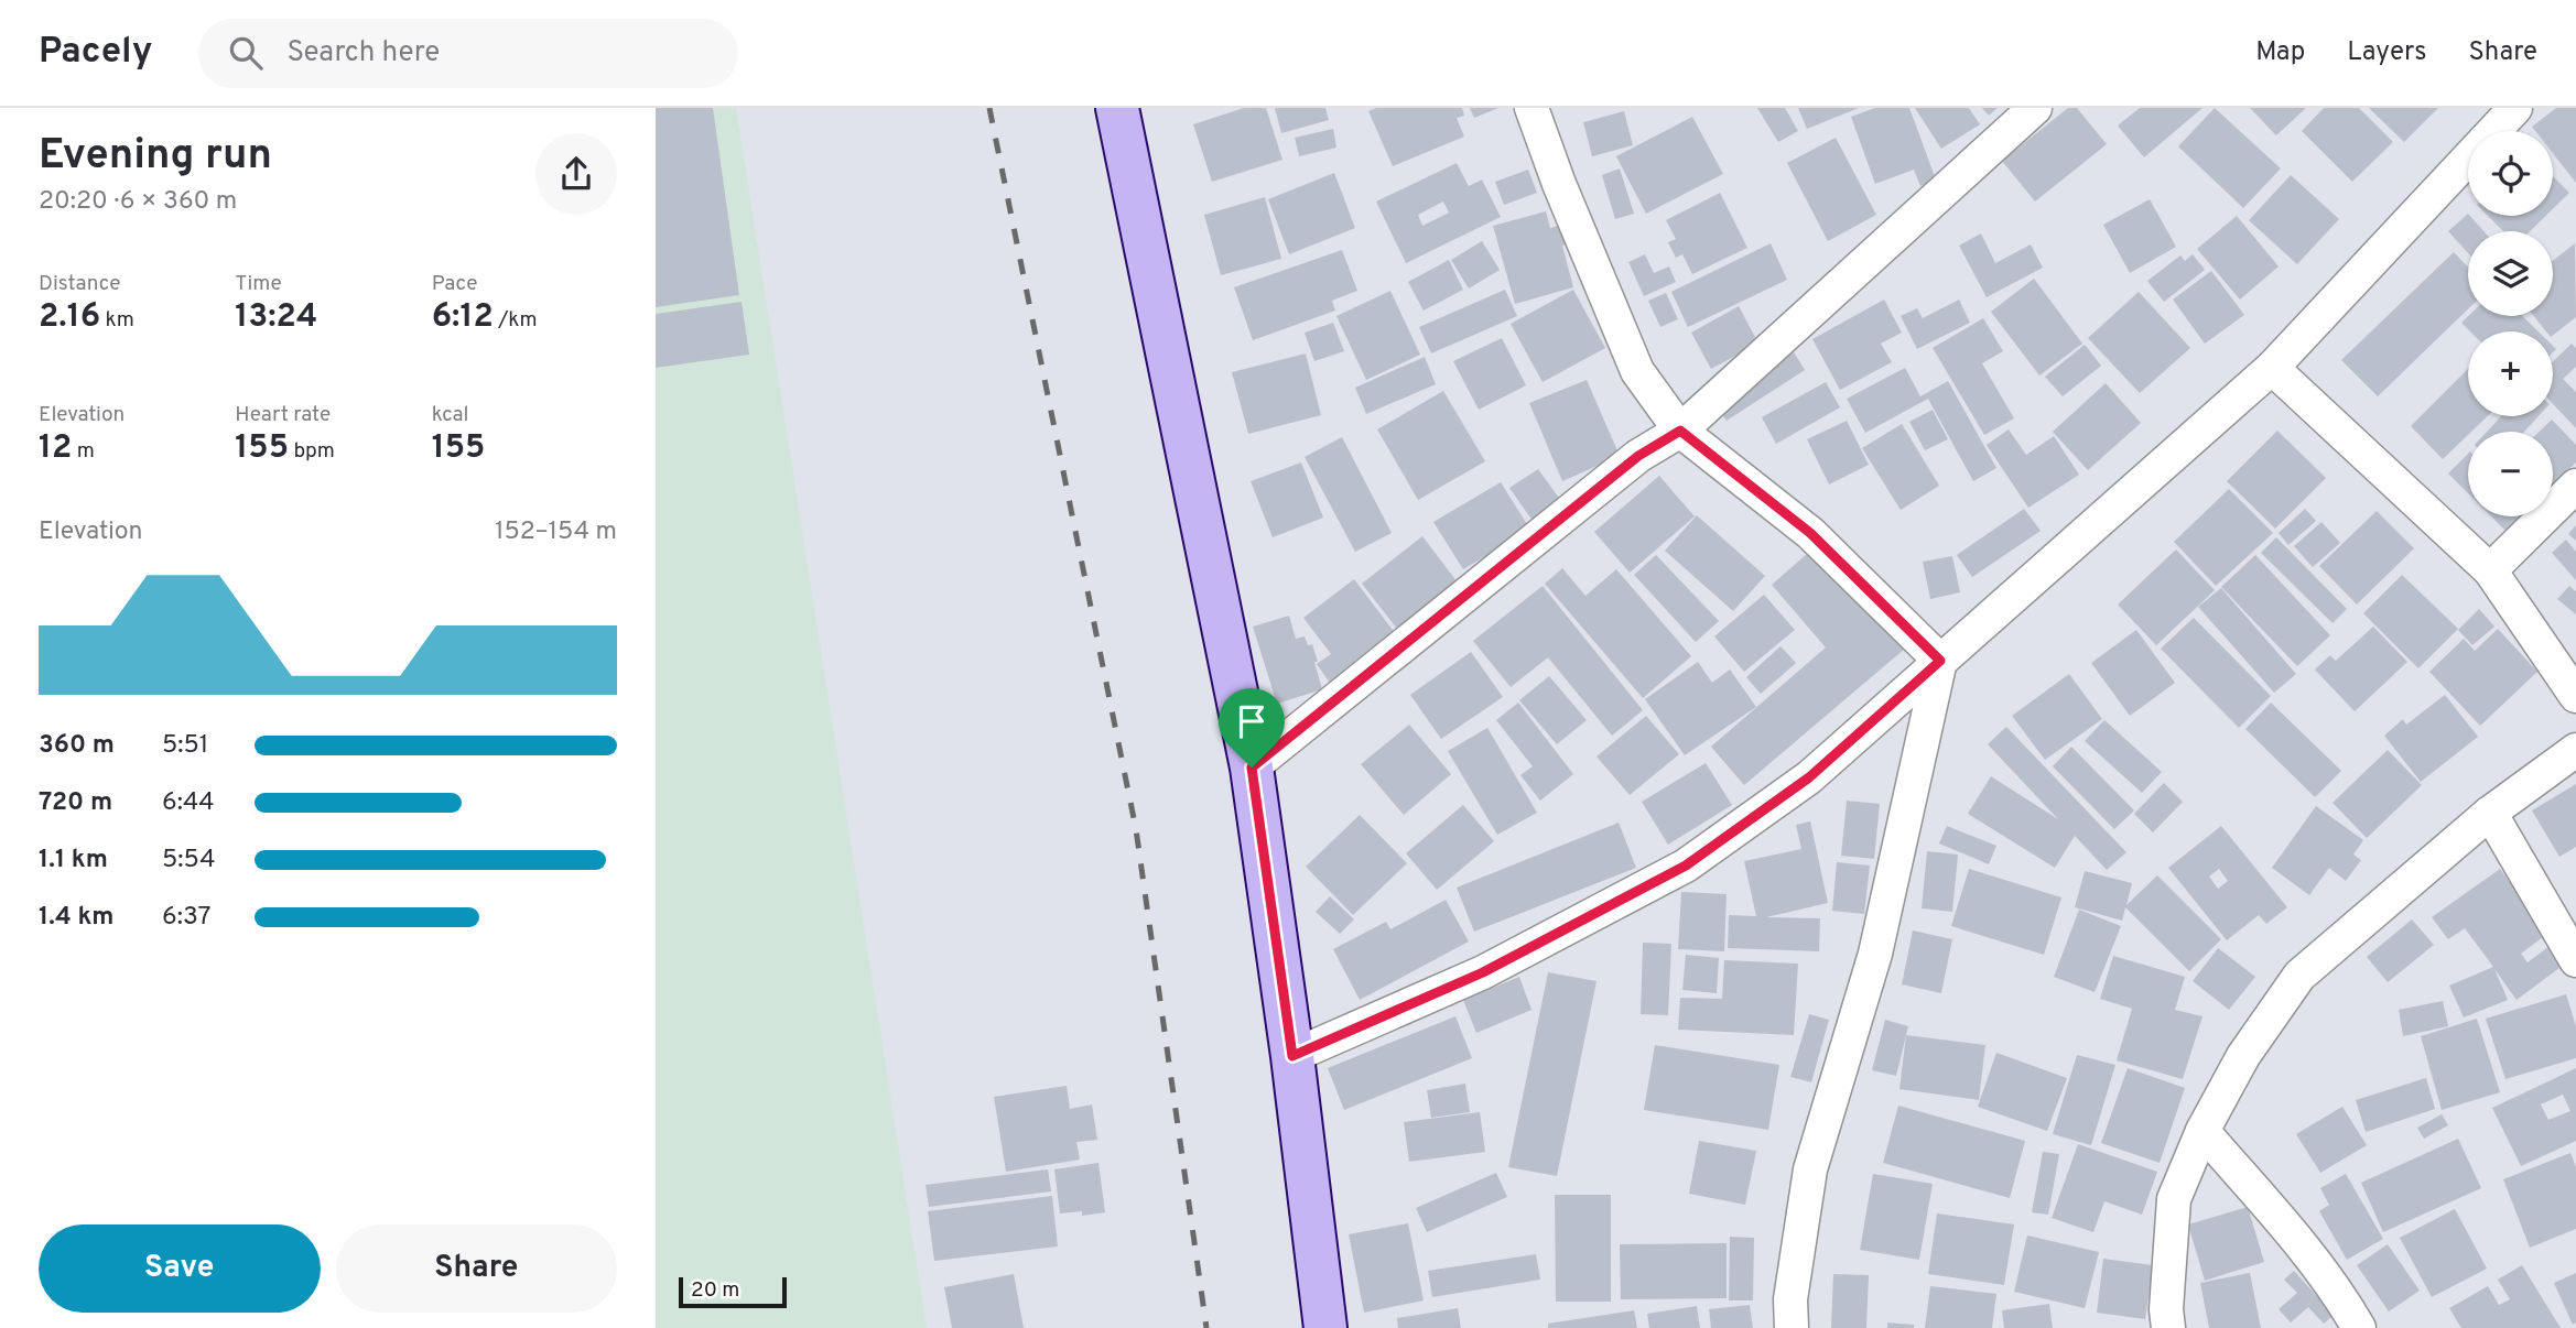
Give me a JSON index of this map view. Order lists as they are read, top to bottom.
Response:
{
  "scale_bar": "20 m",
  "page": {
    "header": "Pacely",
    "search": "Search here",
    "nav": ["Map", "Layers", "Share"],
    "heading": ["Evening run", "20:20 · 6 × 360 m"],
    "map_buttons": ["+", "−"],
    "stats": [
      ["Distance", "2.16 km"],
      ["Time", "13:24"],
      ["Pace", "6:12 /km"],
      ["Elevation", "12 m"],
      ["Heart rate", "155 bpm"],
      ["kcal", "155"]
    ],
    "chart": ["Elevation", "152–154 m"],
    "list": [
      {
        "name": "360 m",
        "note": "5:51"
      },
      {
        "name": "720 m",
        "note": "6:44"
      },
      {
        "name": "1.1 km",
        "note": "5:54"
      },
      {
        "name": "1.4 km",
        "note": "6:37"
      }
    ],
    "buttons": ["Save", "Share"],
    "scale": "20 m"
  }
}
